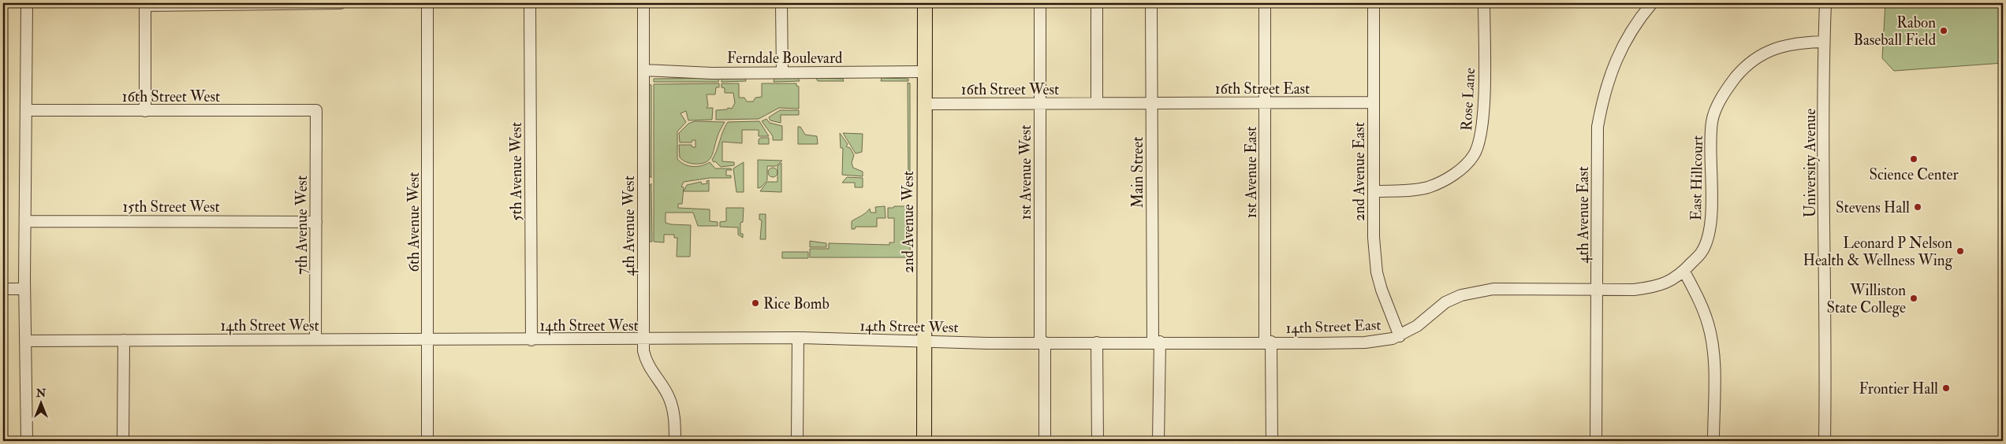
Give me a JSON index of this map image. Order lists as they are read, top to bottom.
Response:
{
  "streets": {
    "main road": ["2nd Avenue West"],
    "street": [
      "Ferndale Boulevard",
      "16th Street East",
      "16th Street West",
      "Rose Lane",
      "University Avenue",
      "5th Avenue West",
      "2nd Avenue East",
      "1st Avenue West",
      "Main Street",
      "1st Avenue East",
      "East Hillcourt",
      "15th Street West",
      "4th Avenue East",
      "6th Avenue West",
      "7th Avenue West",
      "4th Avenue West",
      "14th Street West",
      "14th Street East"
    ]
  },
  "crossings": [
    ["Ferndale Boulevard", "2nd Avenue West"],
    ["Ferndale Boulevard", "4th Avenue West"],
    ["16th Street East", "16th Street West"],
    ["16th Street East", "2nd Avenue East"],
    ["16th Street East", "Main Street"],
    ["16th Street East", "1st Avenue East"],
    ["16th Street West", "1st Avenue West"],
    ["16th Street West", "Main Street"],
    ["16th Street West", "2nd Avenue West"],
    ["16th Street West", "7th Avenue West"],
    ["Rose Lane", "2nd Avenue East"],
    ["University Avenue", "East Hillcourt"],
    ["5th Avenue West", "14th Street West"],
    ["2nd Avenue East", "14th Street East"],
    ["1st Avenue West", "14th Street West"],
    ["Main Street", "14th Street West"],
    ["Main Street", "14th Street East"],
    ["1st Avenue East", "14th Street East"],
    ["East Hillcourt", "14th Street East"],
    ["15th Street West", "7th Avenue West"],
    ["4th Avenue East", "14th Street East"],
    ["6th Avenue West", "14th Street West"],
    ["2nd Avenue West", "14th Street West"],
    ["7th Avenue West", "14th Street West"],
    ["4th Avenue West", "14th Street West"],
    ["14th Street West", "14th Street East"]
  ],
  "places": [
    "Rabon Baseball Field",
    "Science Center",
    "Stevens Hall",
    "Leonard P Nelson Health & Wellness Wing",
    "Williston State College",
    "Rice Bomb",
    "Frontier Hall"
  ],
  "north": "top"
}
